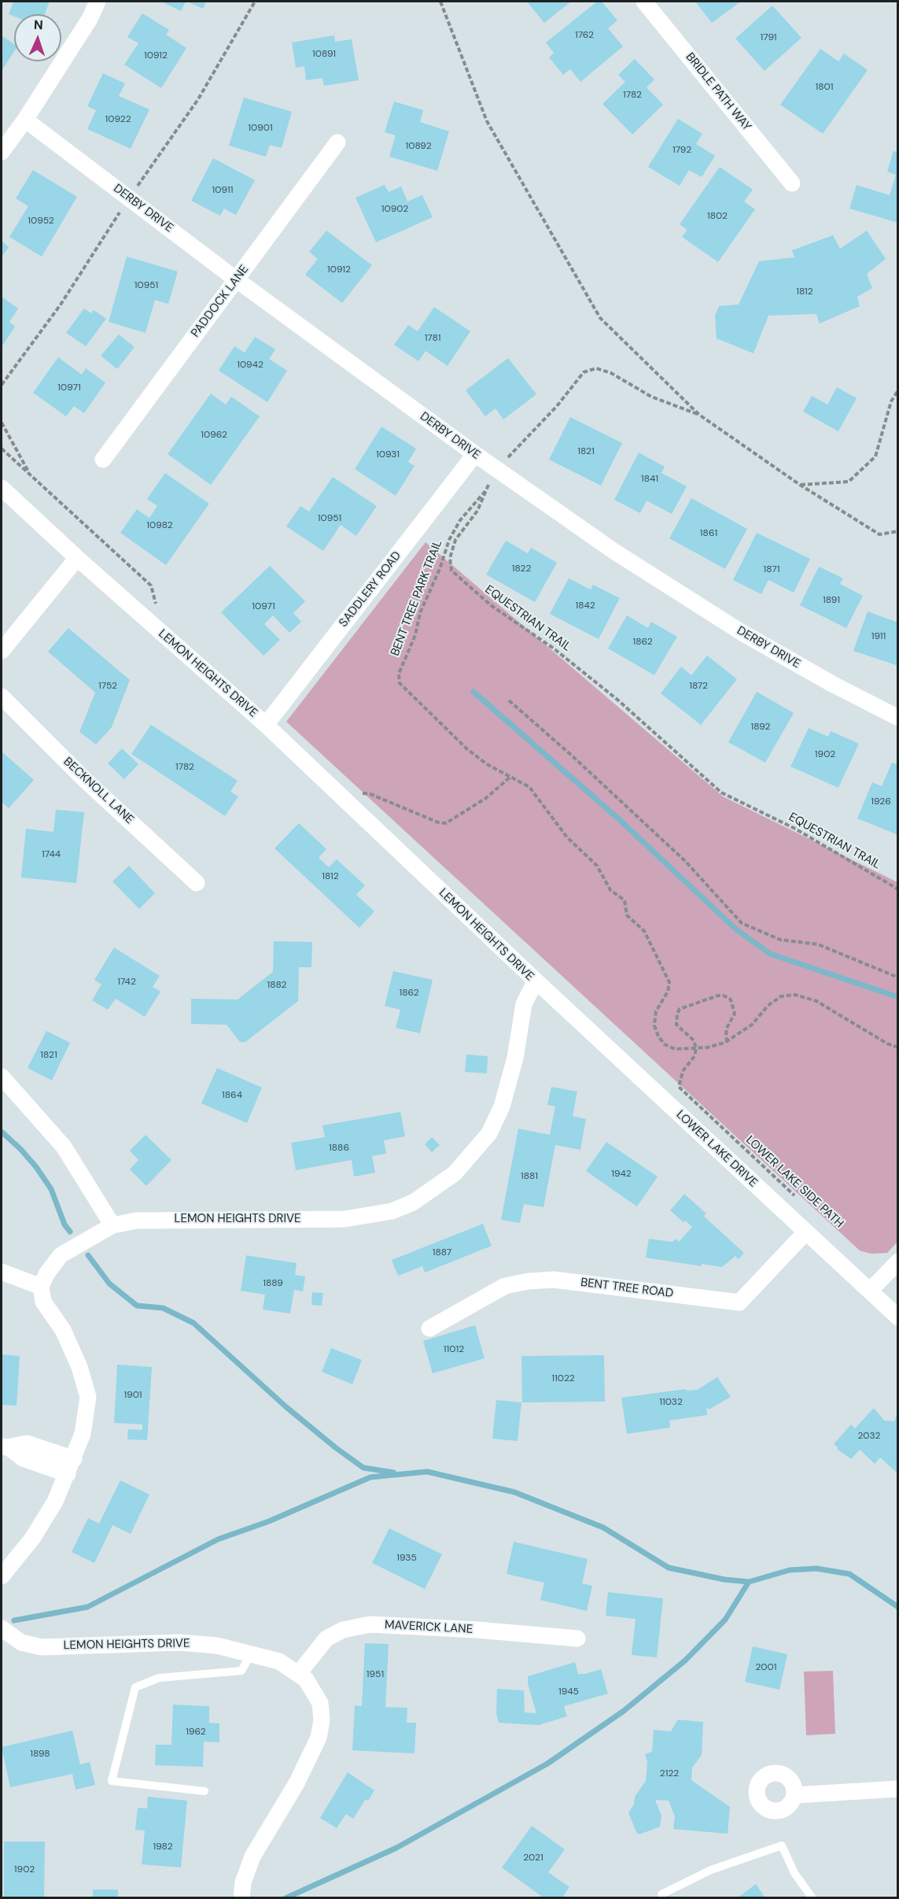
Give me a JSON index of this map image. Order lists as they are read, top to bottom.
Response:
{
  "streets": {
    "street": [
      "BRIDLE PATH WAY",
      "DERBY DRIVE",
      "PADDOCK LANE",
      "SADDLERY ROAD",
      "LEMON HEIGHTS DRIVE",
      "BECKNOLL LANE",
      "LOWER LAKE DRIVE",
      "BENT TREE ROAD",
      "MAVERICK LANE"
    ],
    "path": ["BENT TREE PARK TRAIL", "EQUESTRIAN TRAIL", "LOWER LAKE SIDE PATH"]
  },
  "crossings": [
    ["DERBY DRIVE", "PADDOCK LANE"],
    ["DERBY DRIVE", "SADDLERY ROAD"],
    ["DERBY DRIVE", "EQUESTRIAN TRAIL"],
    ["SADDLERY ROAD", "LEMON HEIGHTS DRIVE"],
    ["BENT TREE PARK TRAIL", "EQUESTRIAN TRAIL"],
    ["BENT TREE PARK TRAIL", "LOWER LAKE SIDE PATH"],
    ["LEMON HEIGHTS DRIVE", "LOWER LAKE DRIVE"],
    ["LEMON HEIGHTS DRIVE", "MAVERICK LANE"],
    ["LOWER LAKE DRIVE", "BENT TREE ROAD"]
  ],
  "house_numbers": [
    "1762",
    "1791",
    "10891",
    "10912",
    "1801",
    "1782",
    "10922",
    "10901",
    "10892",
    "1792",
    "10911",
    "10902",
    "1802",
    "10952",
    "10912",
    "10951",
    "1812",
    "1781",
    "10942",
    "10971",
    "10962",
    "1821",
    "10931",
    "1841",
    "10951",
    "10982",
    "1861",
    "1822",
    "1871",
    "1891",
    "1842",
    "10971",
    "1911",
    "1862",
    "1752",
    "1872",
    "1892",
    "1902",
    "1782",
    "1926",
    "1744",
    "1812",
    "1742",
    "1882",
    "1862",
    "1821",
    "1864",
    "1886",
    "1942",
    "1881",
    "1887",
    "1889",
    "11012",
    "11022",
    "1901",
    "11032",
    "2032",
    "1935",
    "2001",
    "1951",
    "1945",
    "1962",
    "1898",
    "2122",
    "1982",
    "2021",
    "1902"
  ],
  "north": "top"
}
